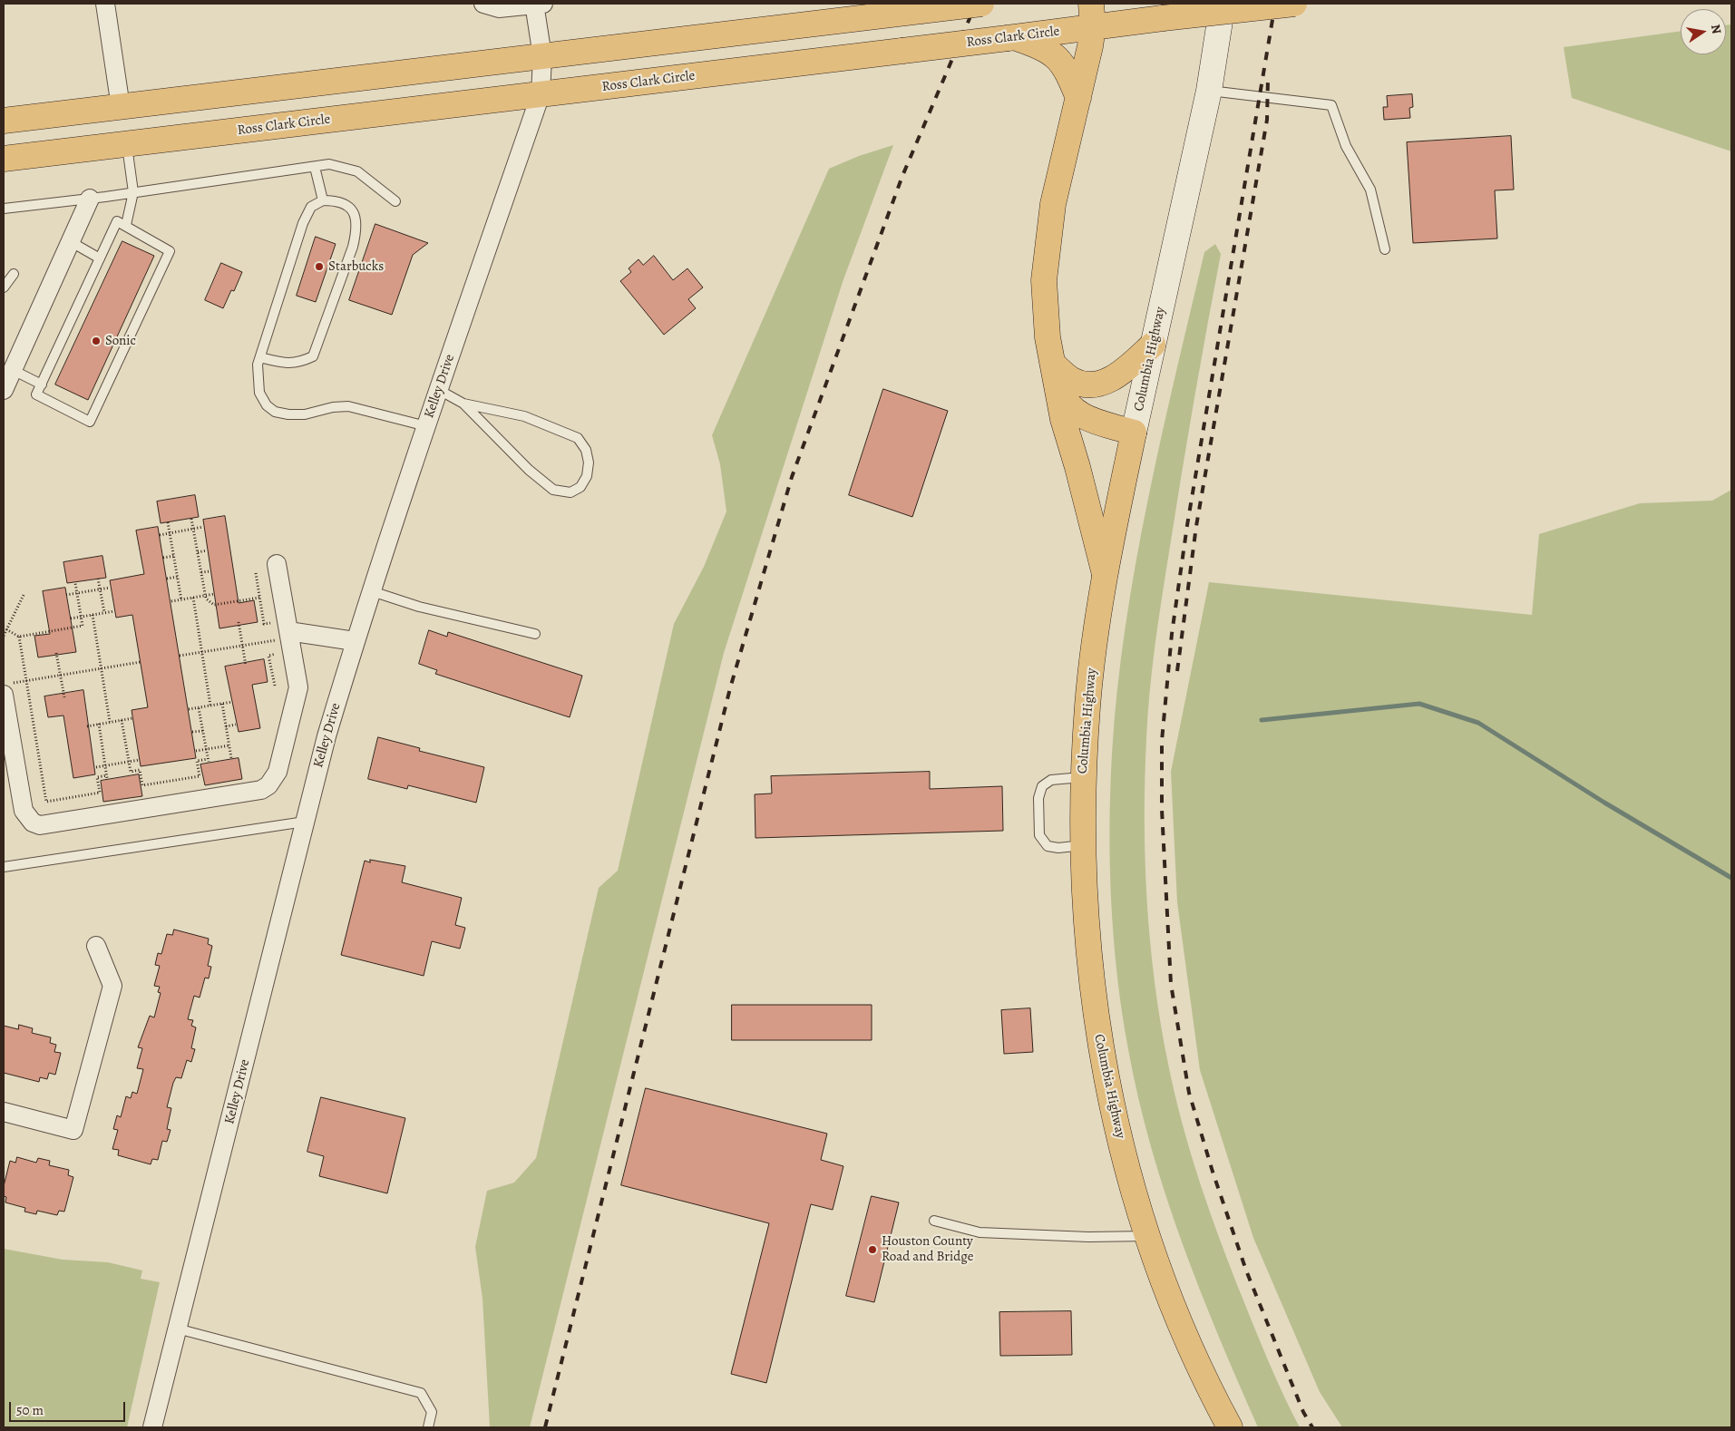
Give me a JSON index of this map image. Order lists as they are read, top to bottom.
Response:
{
  "streets": {
    "main road": ["Ross Clark Circle", "Columbia Highway"],
    "street": ["Kelley Drive"]
  },
  "crossings": [
    ["Ross Clark Circle", "Kelley Drive"]
  ],
  "places": ["Starbucks", "Sonic", "Houston County Road and Bridge"],
  "scale_bar": "50 m",
  "north": "right"
}
